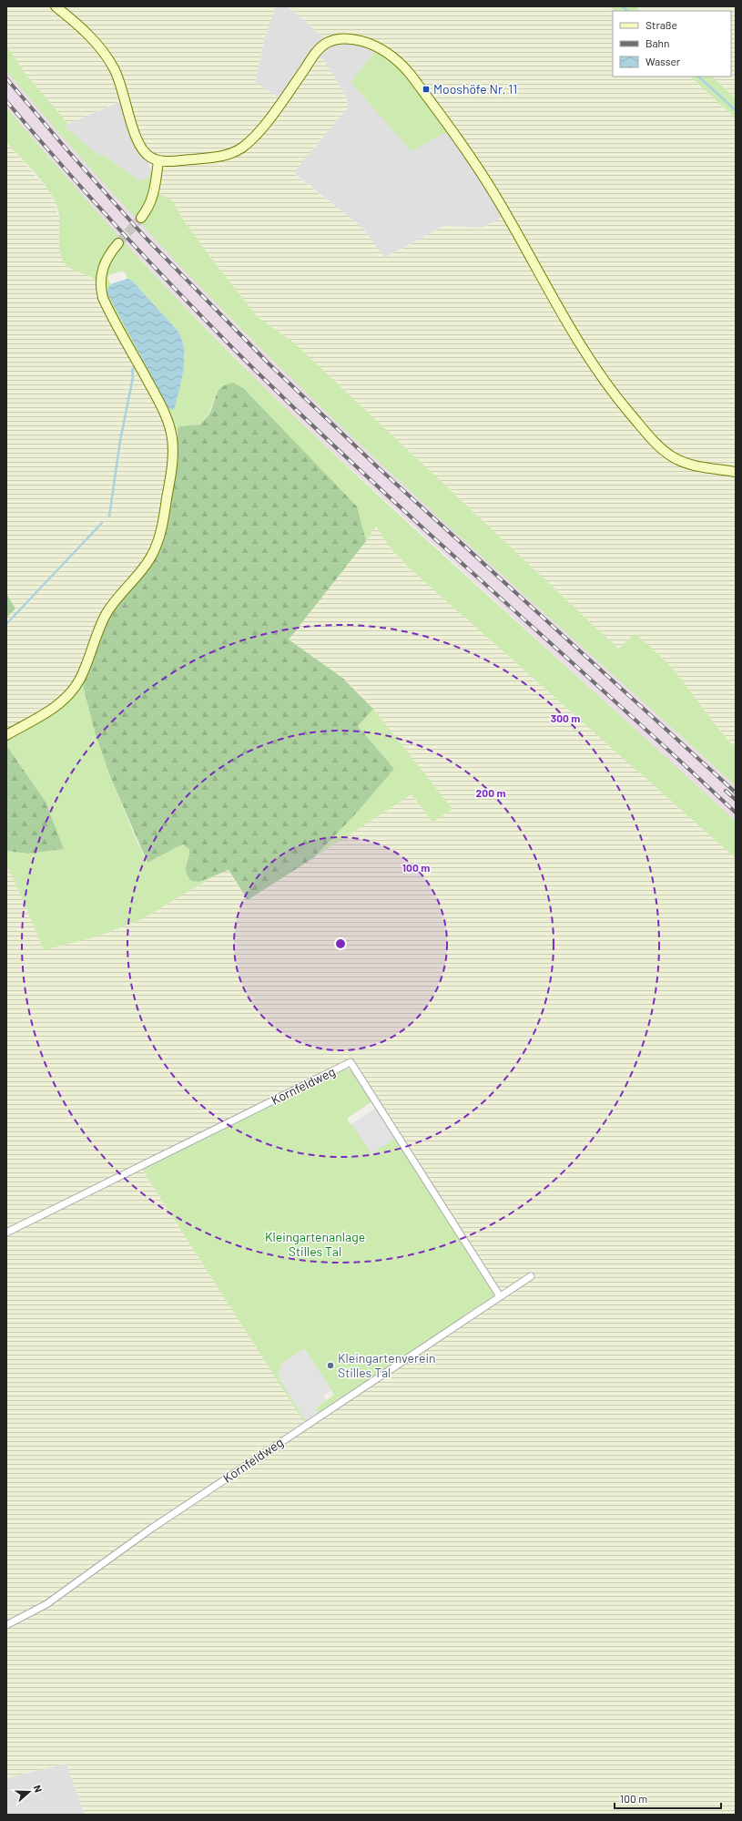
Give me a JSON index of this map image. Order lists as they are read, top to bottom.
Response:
{
  "streets": {
    "street": ["Kornfeldweg"]
  },
  "parks": ["Kleingartenanlage Stilles Tal"],
  "places": {
    "transit": ["Mooshöfe Nr. 11"],
    "other": ["Kleingartenverein Stilles Tal"]
  },
  "legend": ["Straße", "Bahn", "Wasser"],
  "scale_bar": "100 m",
  "north": "right",
  "rings": ["300 m", "200 m", "100 m"]
}
